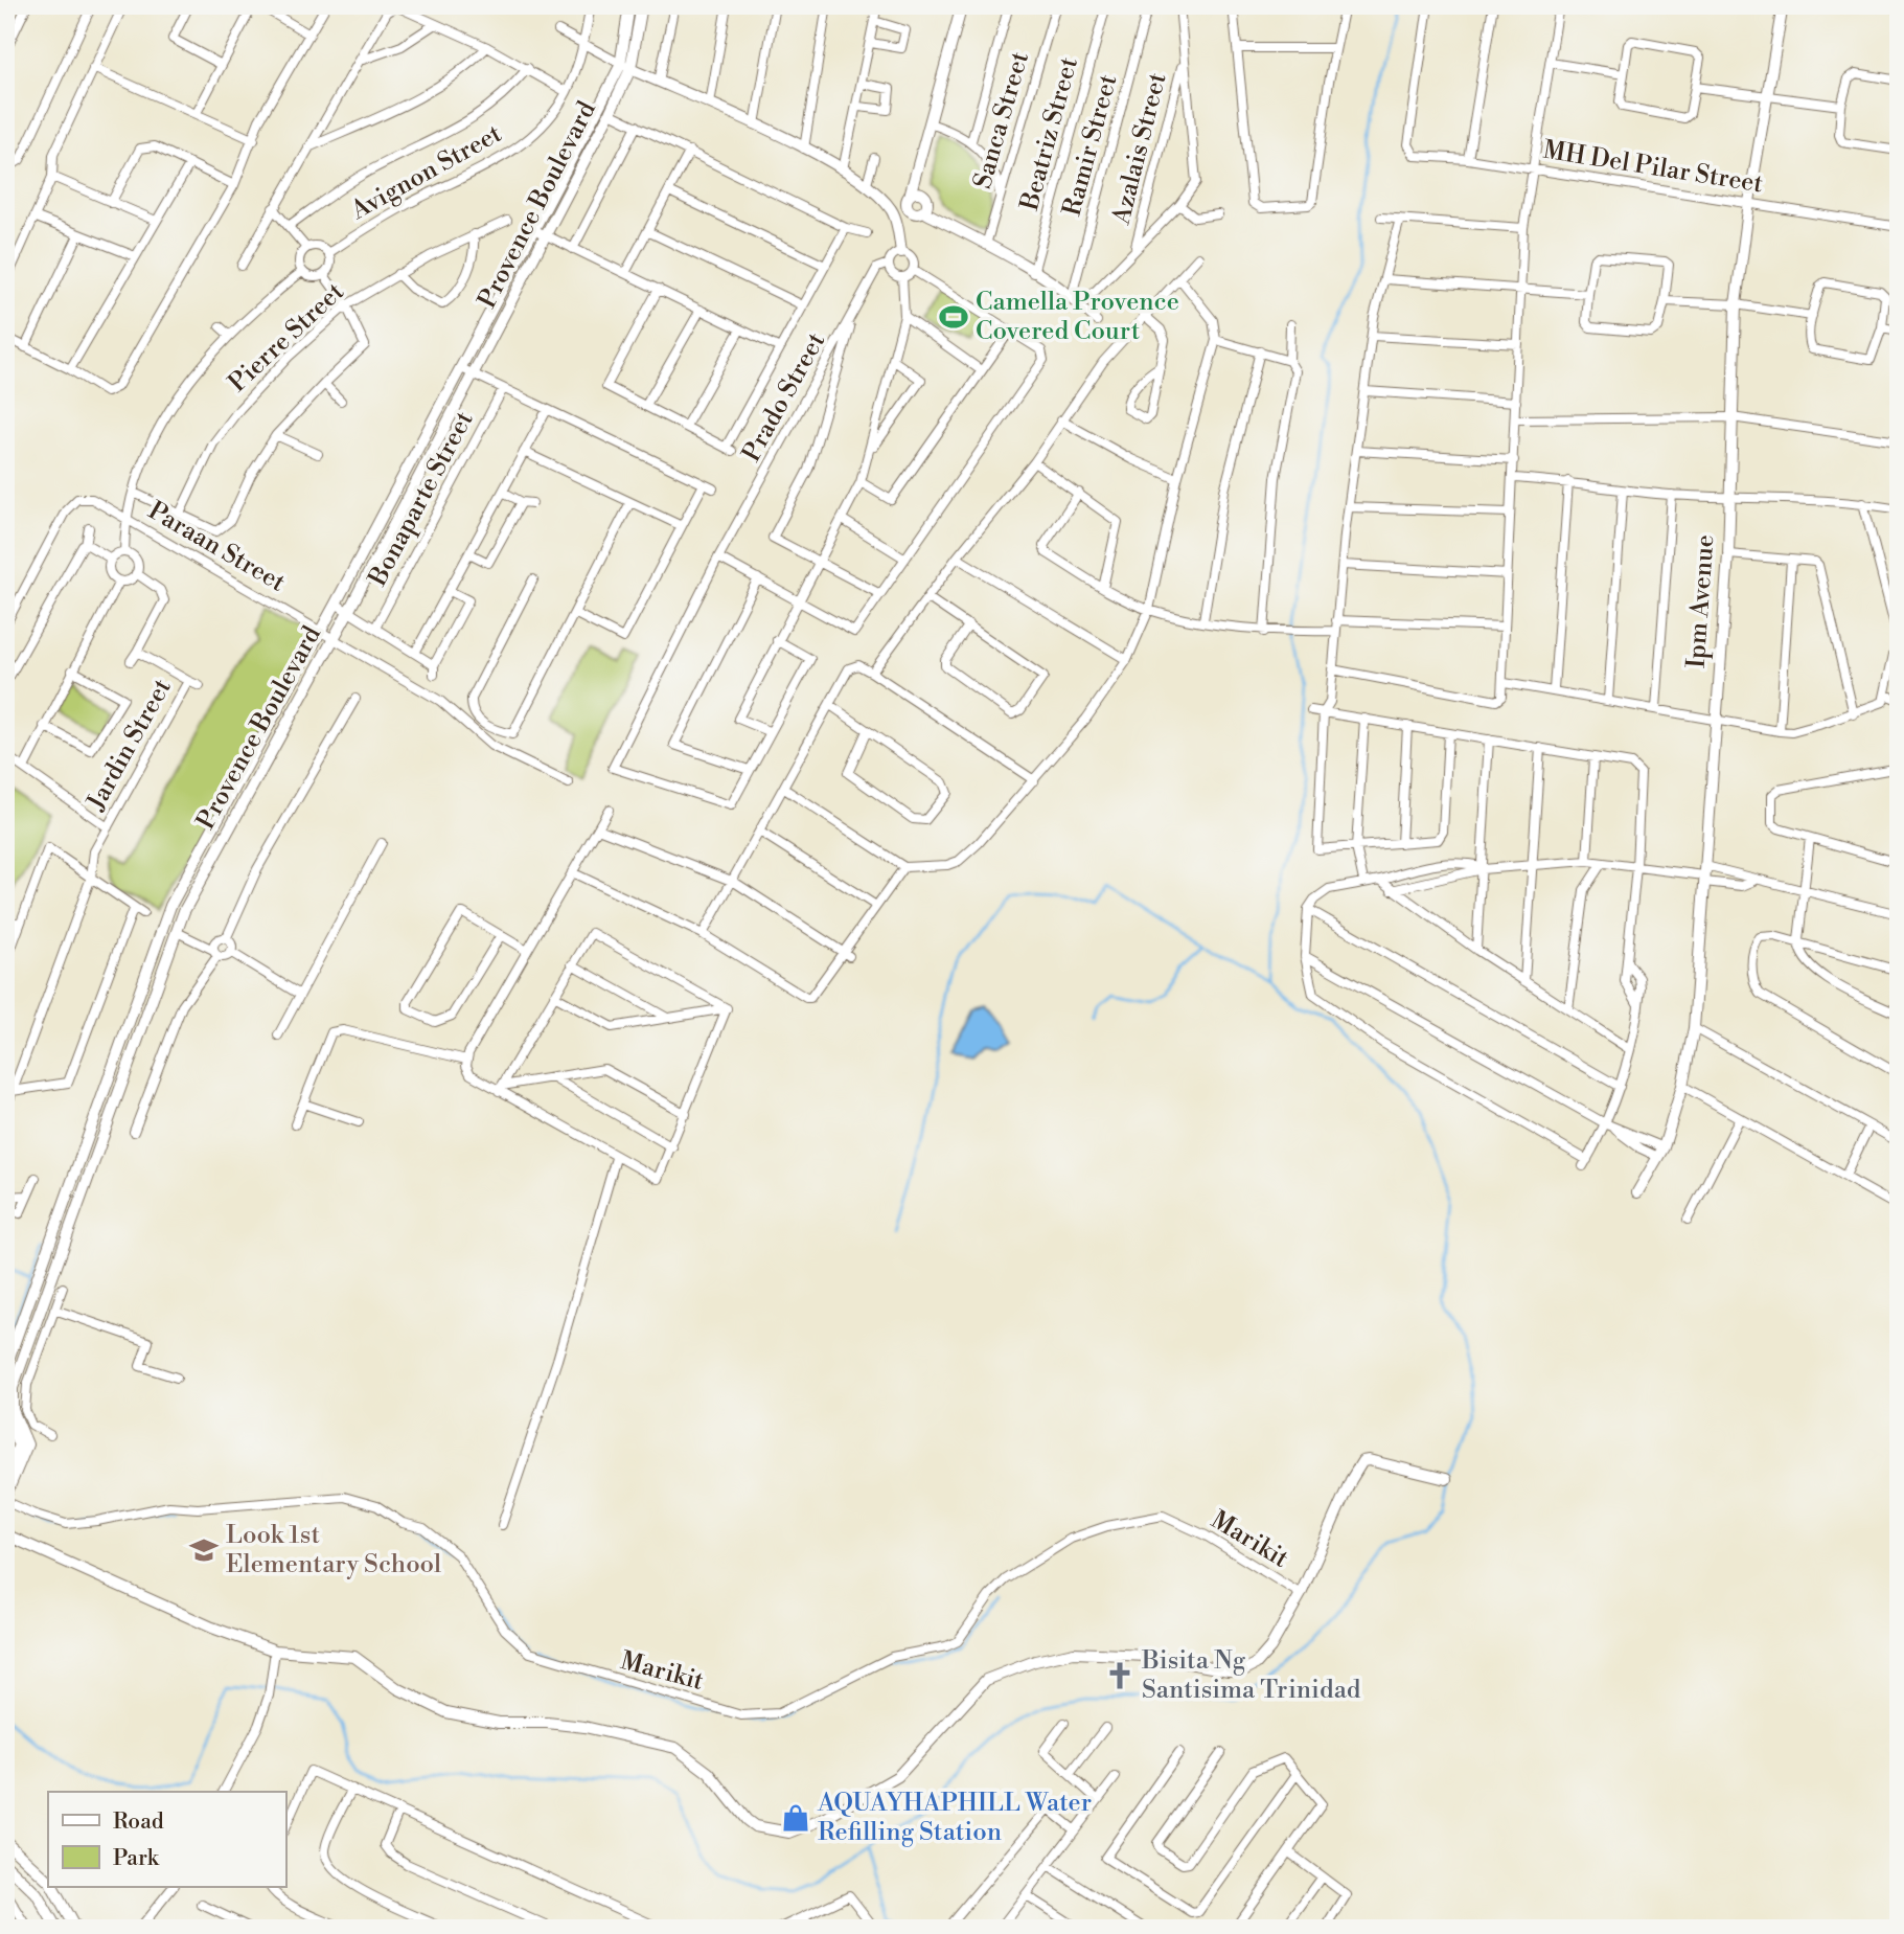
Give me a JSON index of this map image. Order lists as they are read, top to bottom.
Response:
{
  "streets": {
    "street": [
      "Sanca Street",
      "Beatriz Street",
      "Ramir Street",
      "Azalais Street",
      "MH Del Pilar Street",
      "Avignon Street",
      "Provence Boulevard",
      "Pierre Street",
      "Prado Street",
      "Bonaparte Street",
      "Paraan Street",
      "Ipm Avenue",
      "Jardin Street",
      "Marikit"
    ]
  },
  "crossings": [
    ["MH Del Pilar Street", "Ipm Avenue"],
    ["Provence Boulevard", "Paraan Street"]
  ],
  "places": {
    "sports": ["Camella Provence Covered Court"],
    "school or university": ["Look 1st Elementary School"],
    "church": ["Bisita Ng Santisima Trinidad"],
    "shop": ["AQUAYHAPHILL Water Refilling Station"]
  },
  "legend": ["Road", "Park"]
}
